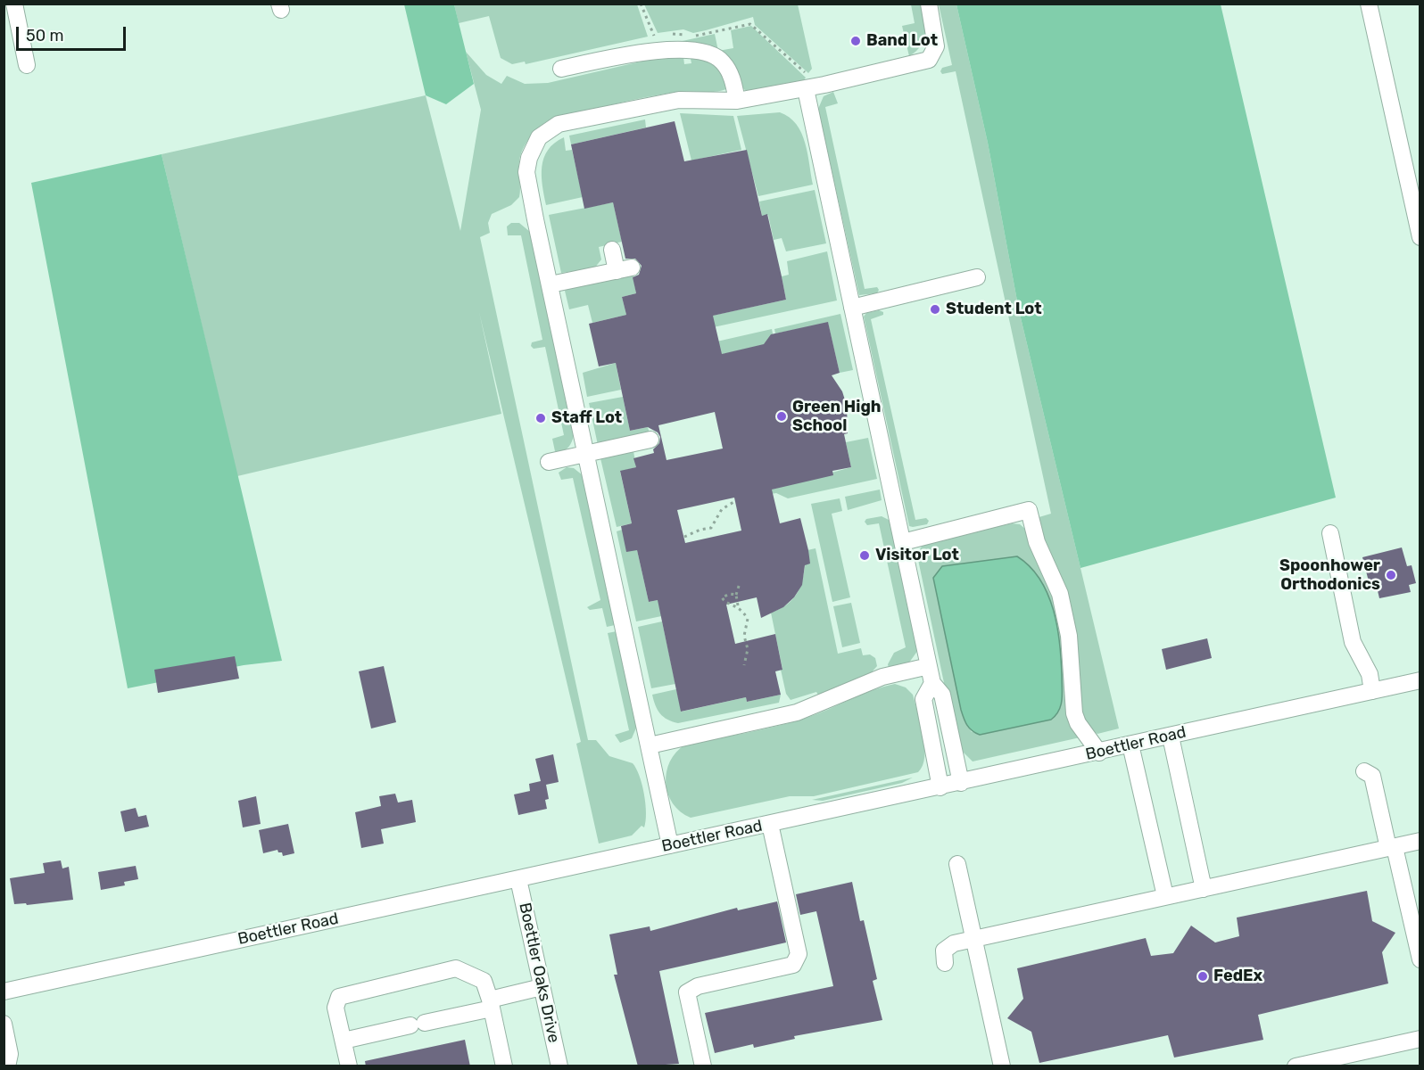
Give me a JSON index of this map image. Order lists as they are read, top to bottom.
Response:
{
  "streets": {
    "street": ["Boettler Road", "Boettler Oaks Drive"]
  },
  "crossings": [
    ["Boettler Road", "Boettler Oaks Drive"]
  ],
  "places": [
    "Band Lot",
    "Student Lot",
    "Green High School",
    "Staff Lot",
    "Visitor Lot",
    "Spoonhower Orthodonics",
    "FedEx"
  ],
  "scale_bar": "50 m"
}
